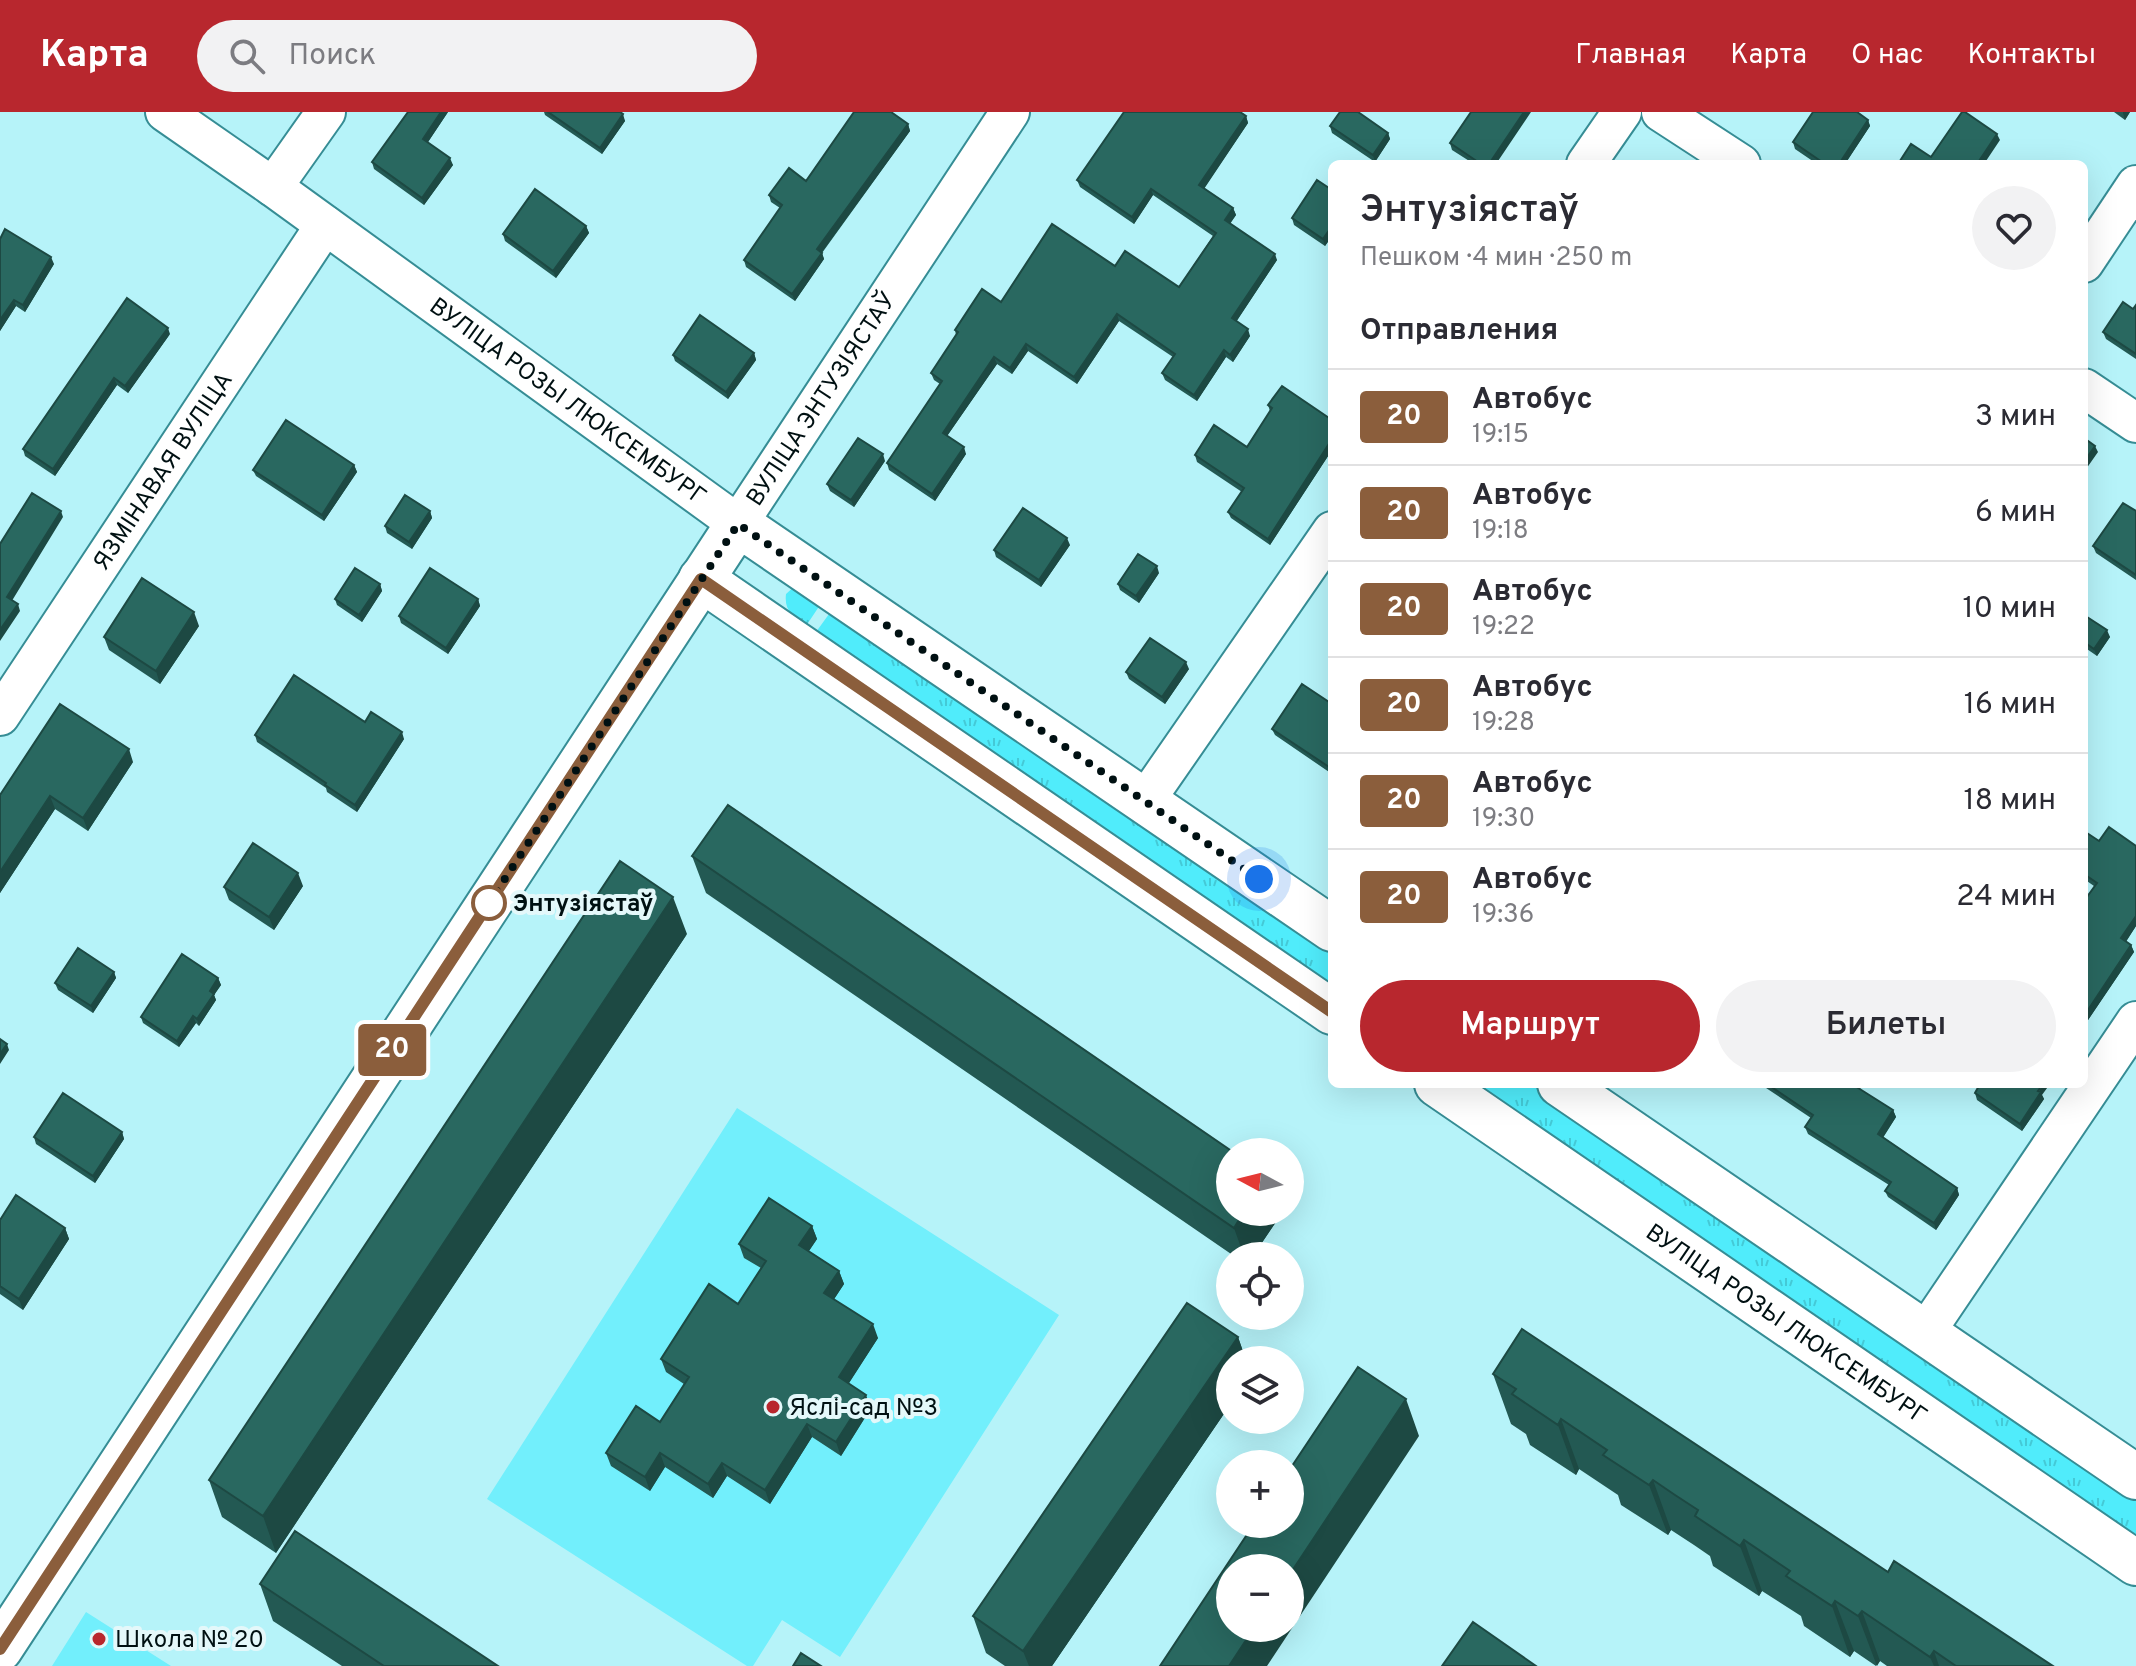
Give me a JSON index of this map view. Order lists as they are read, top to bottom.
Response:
{
  "streets": {
    "main road": ["ВУЛІЦА ЭНТУЗІЯСТАЎ", "ВУЛІЦА РОЗЫ ЛЮКСЕМБУРГ"],
    "street": ["ЯЗМІНАВАЯ ВУЛІЦА"]
  },
  "crossings": [
    ["ВУЛІЦА ЭНТУЗІЯСТАЎ", "ВУЛІЦА РОЗЫ ЛЮКСЕМБУРГ"],
    ["ВУЛІЦА РОЗЫ ЛЮКСЕМБУРГ", "ЯЗМІНАВАЯ ВУЛІЦА"]
  ],
  "places": ["Энтузіястаў", "Яслі-сад №3", "Школа № 20"],
  "lines": ["bus line 20"],
  "north": "left",
  "page": {
    "header": "Карта",
    "search": "Поиск",
    "nav": [
      "Главная",
      "Карта",
      "О нас",
      "Контакты"
    ],
    "on_map": "20",
    "heading": [
      ["Энтузіястаў", "Пешком · 4 мин · 250 m"],
      "Отправления"
    ],
    "list": [
      {
        "mark": "20",
        "name": "Автобус",
        "note": "19:15",
        "value": "3 мин"
      },
      {
        "mark": "20",
        "name": "Автобус",
        "note": "19:18",
        "value": "6 мин"
      },
      {
        "mark": "20",
        "name": "Автобус",
        "note": "19:22",
        "value": "10 мин"
      },
      {
        "mark": "20",
        "name": "Автобус",
        "note": "19:28",
        "value": "16 мин"
      },
      {
        "mark": "20",
        "name": "Автобус",
        "note": "19:30",
        "value": "18 мин"
      },
      {
        "mark": "20",
        "name": "Автобус",
        "note": "19:36",
        "value": "24 мин"
      }
    ],
    "buttons": ["Маршрут", "Билеты"],
    "map_buttons": ["+", "−"]
  }
}
